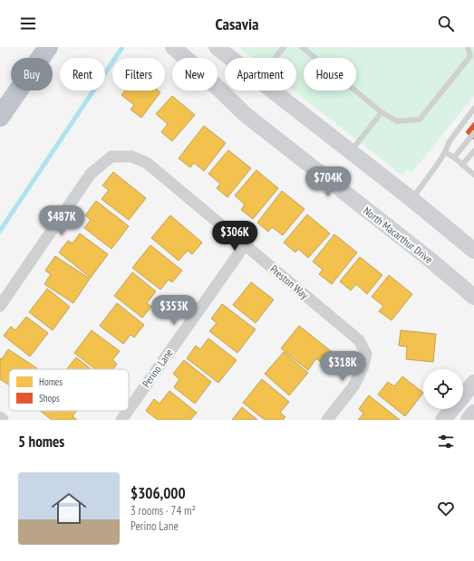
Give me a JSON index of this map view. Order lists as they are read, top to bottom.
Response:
{
  "streets": {
    "main road": ["North Macarthur Drive"],
    "street": ["Preston Way", "Perino Lane"]
  },
  "crossings": [
    ["Preston Way", "Perino Lane"]
  ],
  "legend": ["Homes", "Shops"],
  "page": {
    "header": "Casavia",
    "chip": [
      "Buy",
      "Rent",
      "Filters",
      "New",
      "Apartment",
      "House"
    ],
    "price": [
      "$704K",
      "$487K",
      "$306K",
      "$353K",
      "$318K"
    ],
    "heading": "5 homes",
    "list": [
      {
        "name": "$306,000",
        "note": "3 rooms · 74 m² · Perino Lane"
      }
    ]
  }
}
